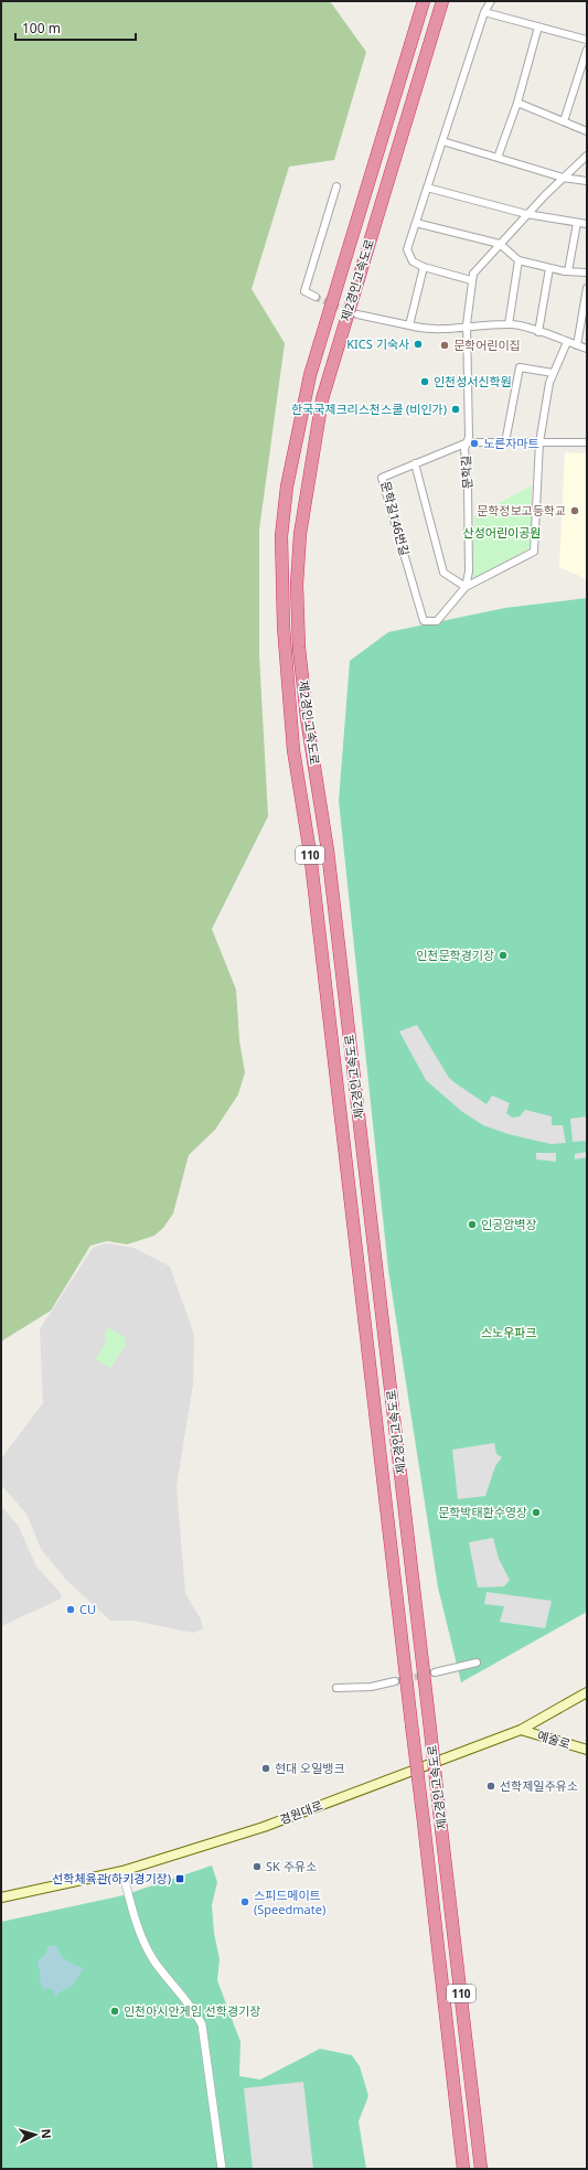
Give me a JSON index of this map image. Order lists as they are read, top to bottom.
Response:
{
  "streets": {
    "highway": ["제2경인고속도로", "110"],
    "main road": ["예술로", "경원대로"],
    "street": ["문학길", "문학길146번길"]
  },
  "crossings": [
    ["문학길", "문학길146번길"],
    ["예술로", "경원대로"]
  ],
  "parks": ["산성어린이공원", "스노우파크"],
  "places": {
    "other": [
      "KICS 기숙사",
      "문학어린이집",
      "인천성서신학원",
      "한국국제크리스천스쿨 (비인가)",
      "노른자마트",
      "문학정보고등학교",
      "인천문학경기장",
      "인공암벽장",
      "문학박태환수영장",
      "CU",
      "현대 오일뱅크",
      "선학제일주유소",
      "SK 주유소",
      "스피드메이트 (Speedmate)",
      "인천아시안게임 선학경기장"
    ],
    "transit": ["선학체육관(하키경기장)"]
  },
  "scale_bar": "100 m",
  "north": "right"
}
